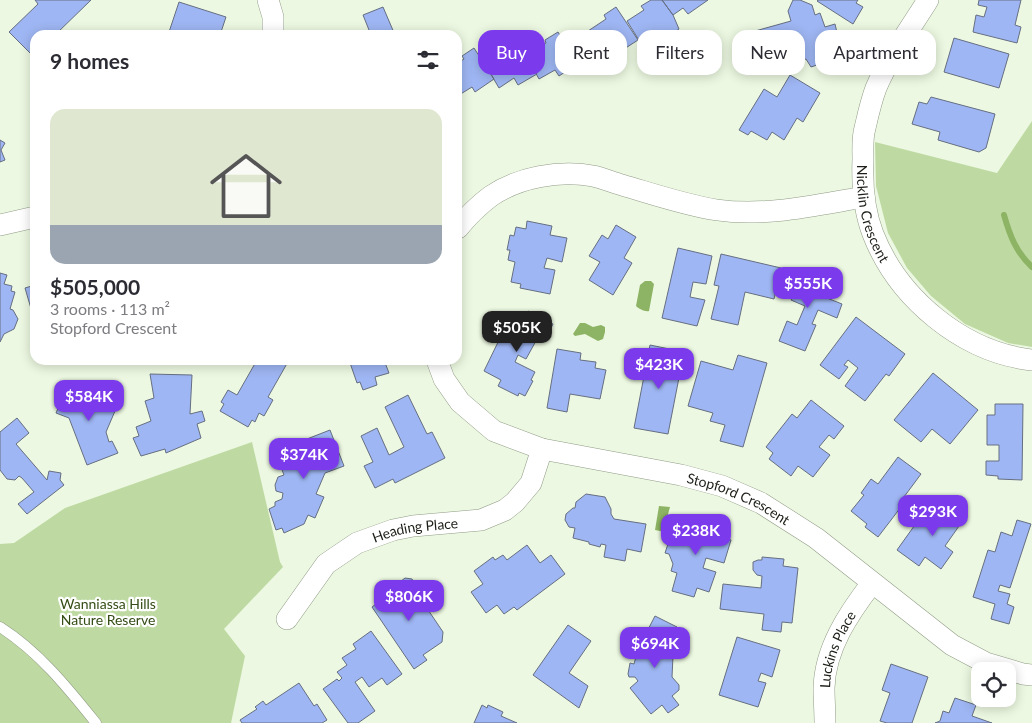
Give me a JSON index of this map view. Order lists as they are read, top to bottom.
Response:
{
  "streets": {
    "street": [
      "Nicklin Crescent",
      "Stopford Crescent",
      "Heading Place",
      "Luckins Place"
    ]
  },
  "crossings": [
    ["Stopford Crescent", "Heading Place"],
    ["Stopford Crescent", "Luckins Place"]
  ],
  "parks": ["Wanniassa Hills Nature Reserve"],
  "page": {
    "chip": [
      "Buy",
      "Rent",
      "Filters",
      "New",
      "Apartment"
    ],
    "heading": "9 homes",
    "list": [
      {
        "name": "$505,000",
        "note": "3 rooms · 113 m² · Stopford Crescent"
      }
    ],
    "price": [
      "$555K",
      "$505K",
      "$423K",
      "$584K",
      "$374K",
      "$293K",
      "$238K",
      "$806K",
      "$694K"
    ]
  }
}
